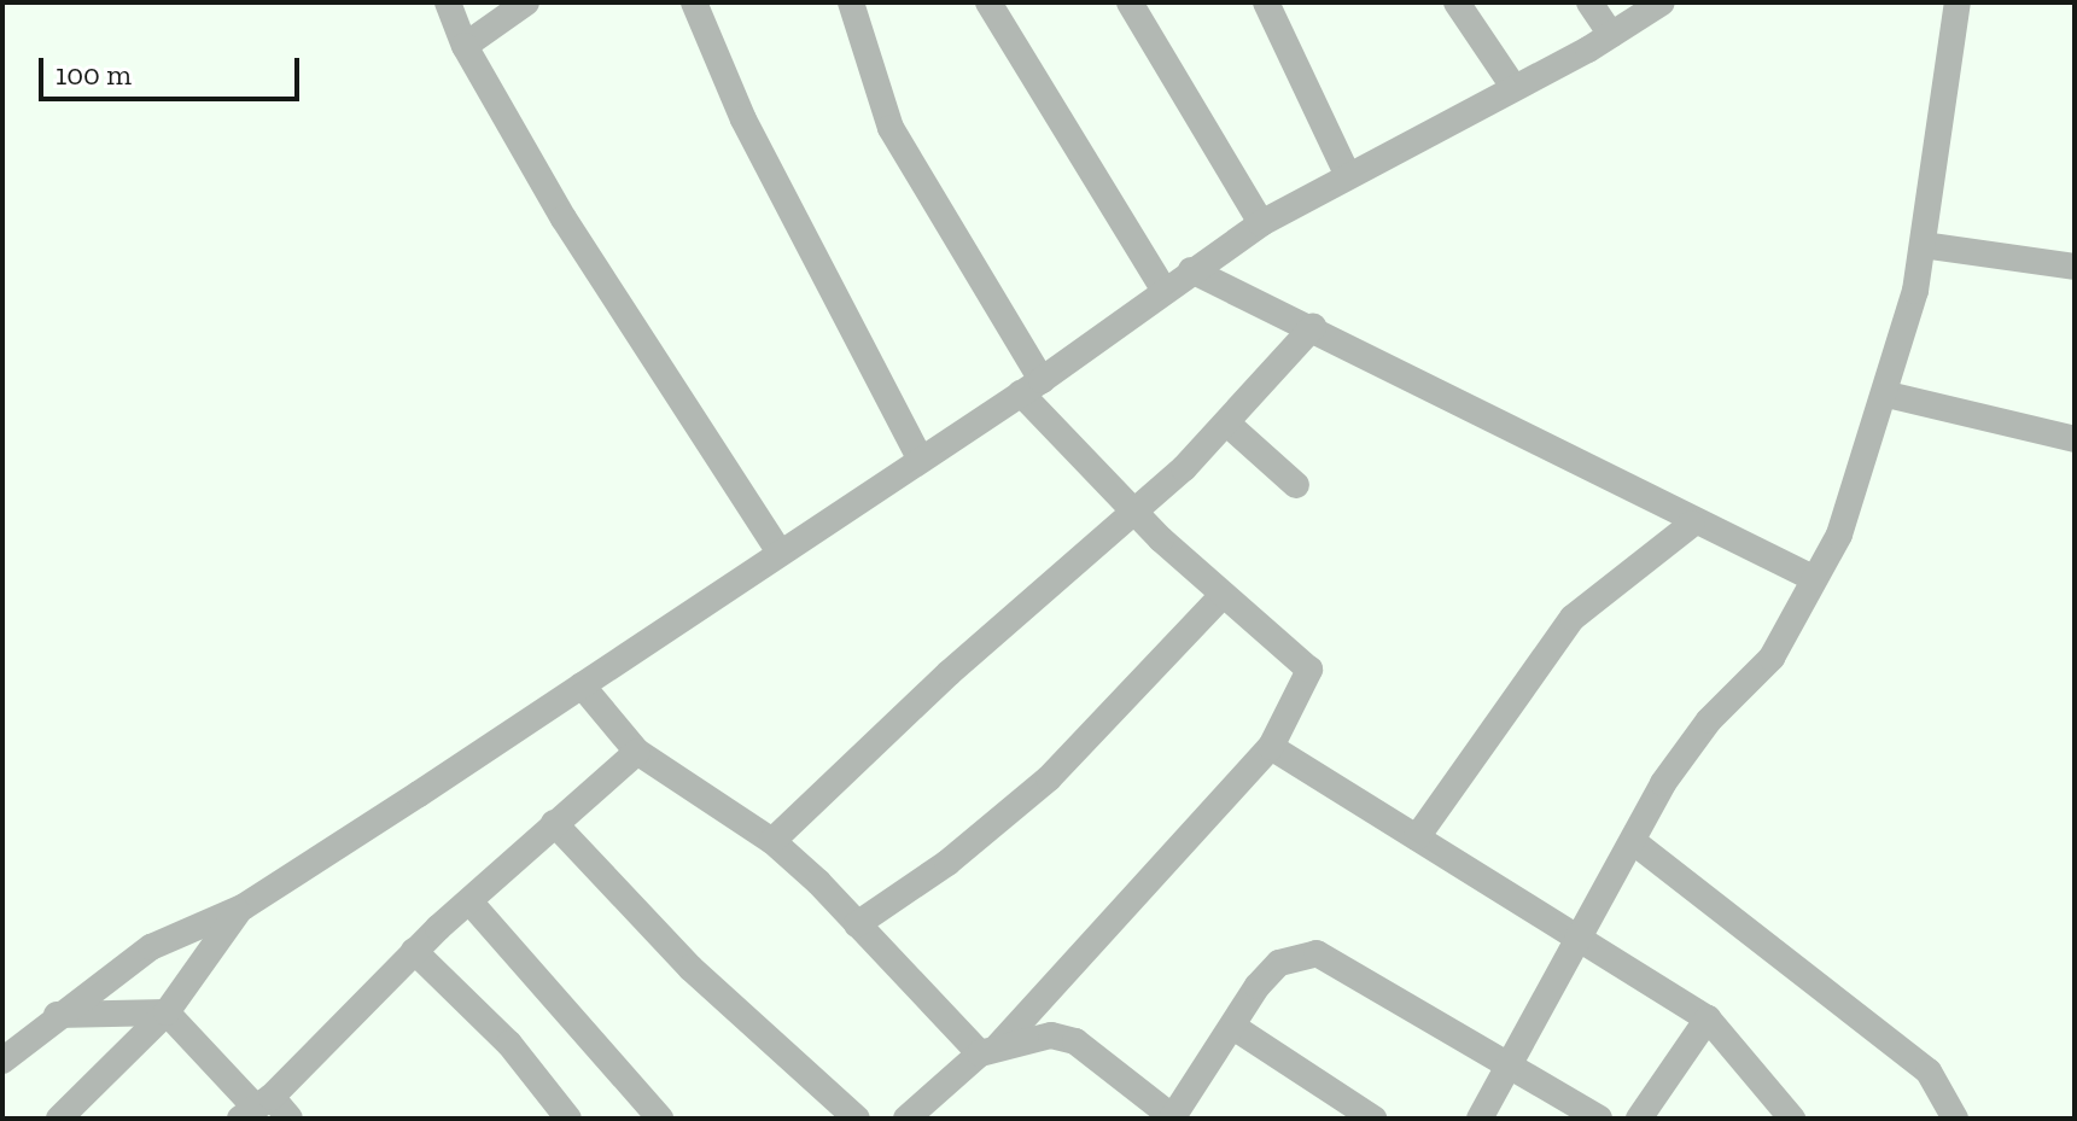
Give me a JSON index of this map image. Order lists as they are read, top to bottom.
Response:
{
  "scale_bar": "100 m"
}
